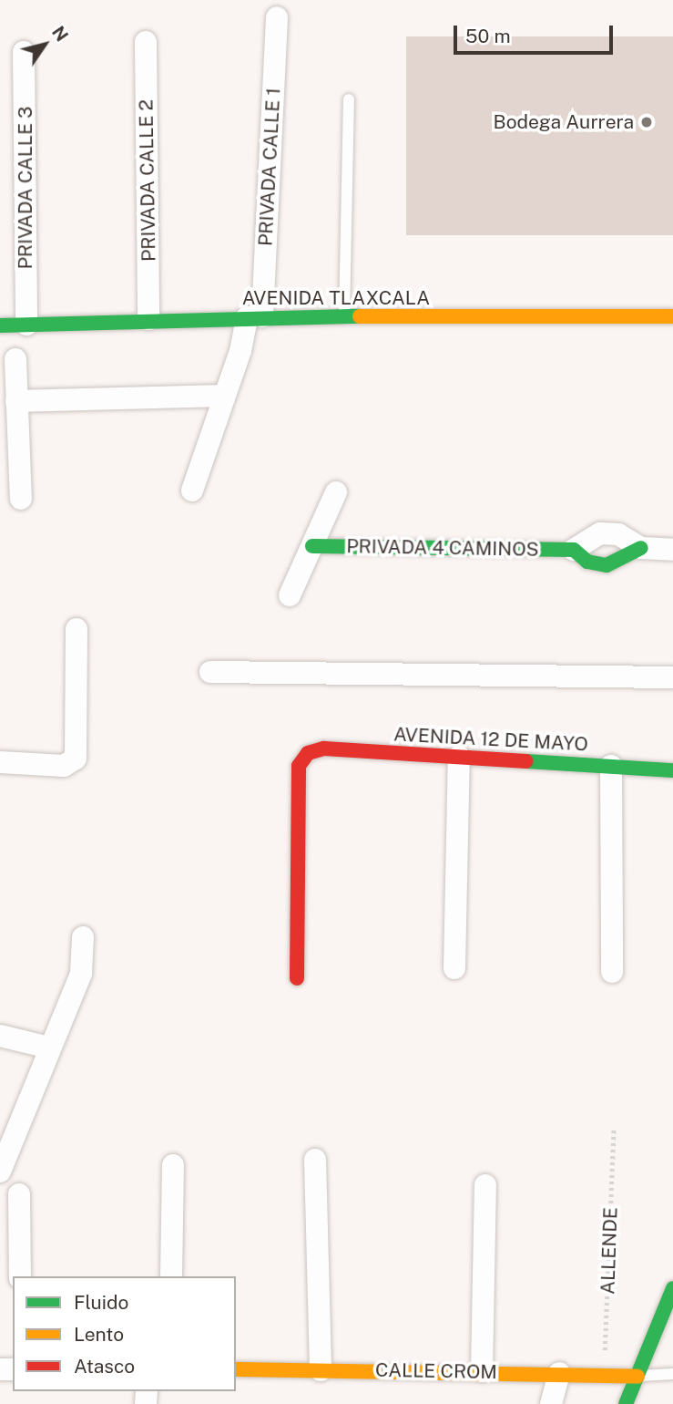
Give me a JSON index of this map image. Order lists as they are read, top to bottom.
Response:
{
  "streets": {
    "street": [
      "PRIVADA CALLE 1",
      "PRIVADA CALLE 2",
      "PRIVADA CALLE 3",
      "AVENIDA TLAXCALA",
      "PRIVADA 4 CAMINOS",
      "AVENIDA 12 DE MAYO",
      "CALLE CROM"
    ],
    "path": ["ALLENDE"]
  },
  "crossings": [
    ["PRIVADA CALLE 1", "AVENIDA TLAXCALA"],
    ["PRIVADA CALLE 2", "AVENIDA TLAXCALA"],
    ["PRIVADA CALLE 3", "AVENIDA TLAXCALA"],
    ["ALLENDE", "CALLE CROM"]
  ],
  "places": ["Bodega Aurrera"],
  "legend": ["Fluido", "Lento", "Atasco"],
  "scale_bar": "50 m",
  "north": "top right"
}
